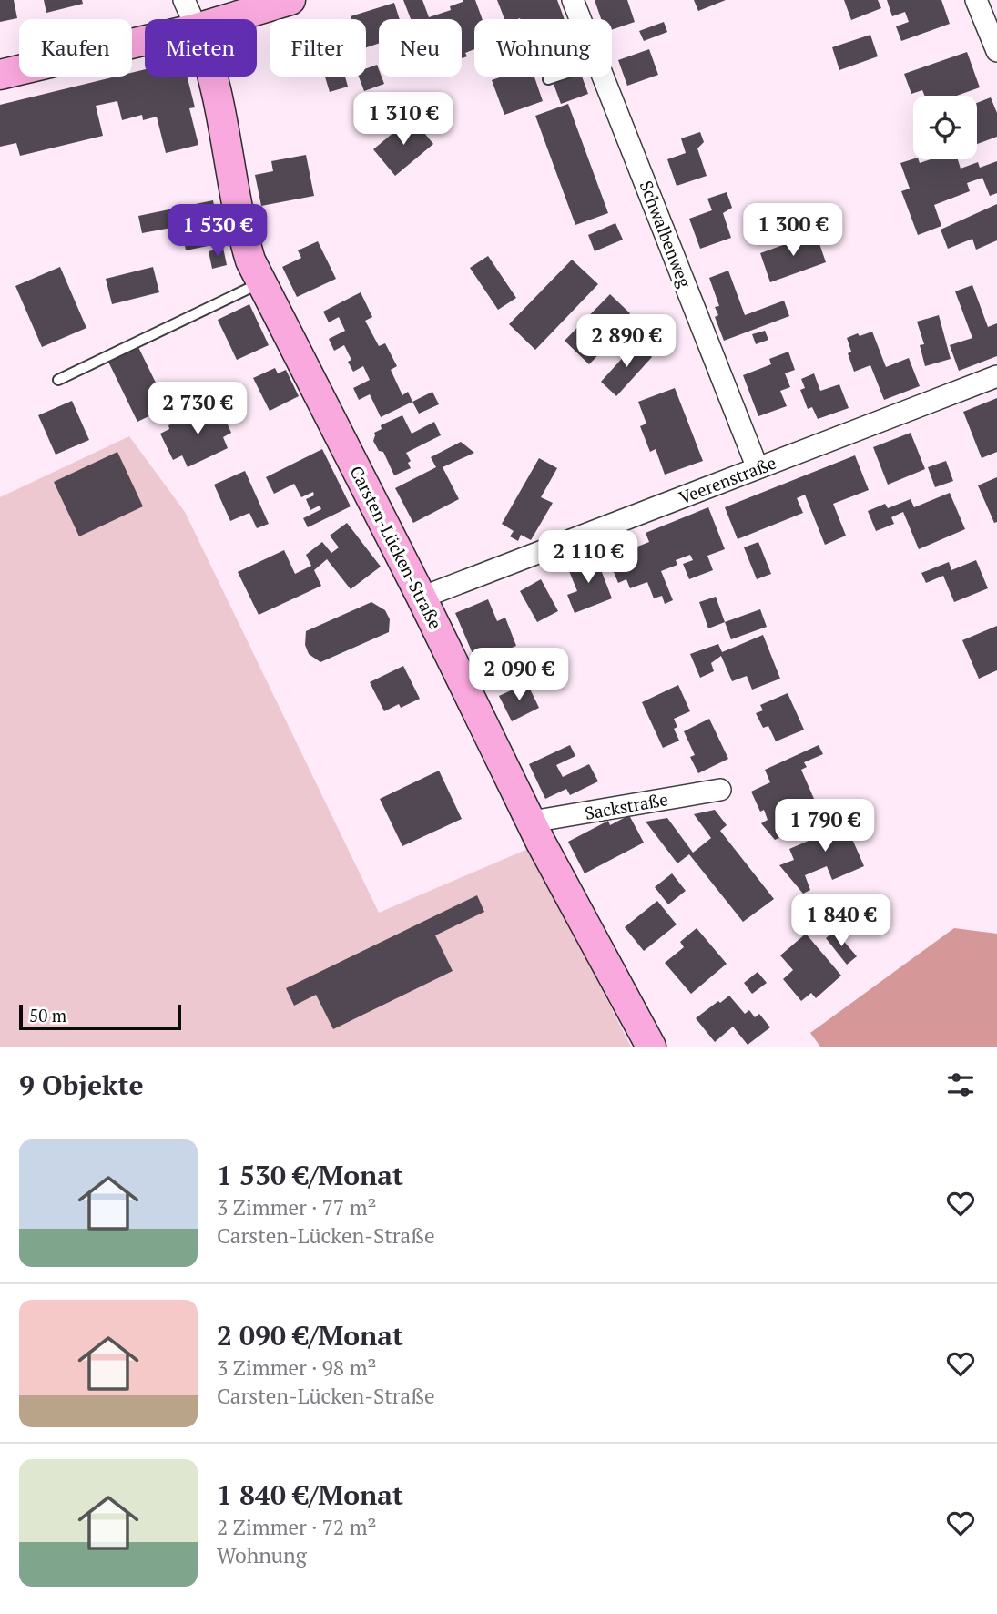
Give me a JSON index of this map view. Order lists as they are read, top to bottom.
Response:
{
  "streets": {
    "street": [
      "Schwalbenweg",
      "Veerenstraße",
      "Carsten-Lücken-Straße",
      "Sackstraße"
    ]
  },
  "crossings": [
    ["Schwalbenweg", "Veerenstraße"],
    ["Veerenstraße", "Carsten-Lücken-Straße"],
    ["Carsten-Lücken-Straße", "Sackstraße"]
  ],
  "scale_bar": "50 m",
  "page": {
    "chip": [
      "Kaufen",
      "Mieten",
      "Filter",
      "Neu",
      "Wohnung"
    ],
    "price": [
      "1 310 €",
      "1 300 €",
      "1 530 €",
      "2 890 €",
      "2 730 €",
      "2 110 €",
      "2 090 €",
      "1 790 €",
      "1 840 €"
    ],
    "scale": "50 m",
    "heading": "9 Objekte",
    "list": [
      {
        "name": "1 530 €/Monat",
        "note": "3 Zimmer · 77 m² · Carsten-Lücken-Straße"
      },
      {
        "name": "2 090 €/Monat",
        "note": "3 Zimmer · 98 m² · Carsten-Lücken-Straße"
      },
      {
        "name": "1 840 €/Monat",
        "note": "2 Zimmer · 72 m² · Wohnung"
      }
    ]
  }
}
